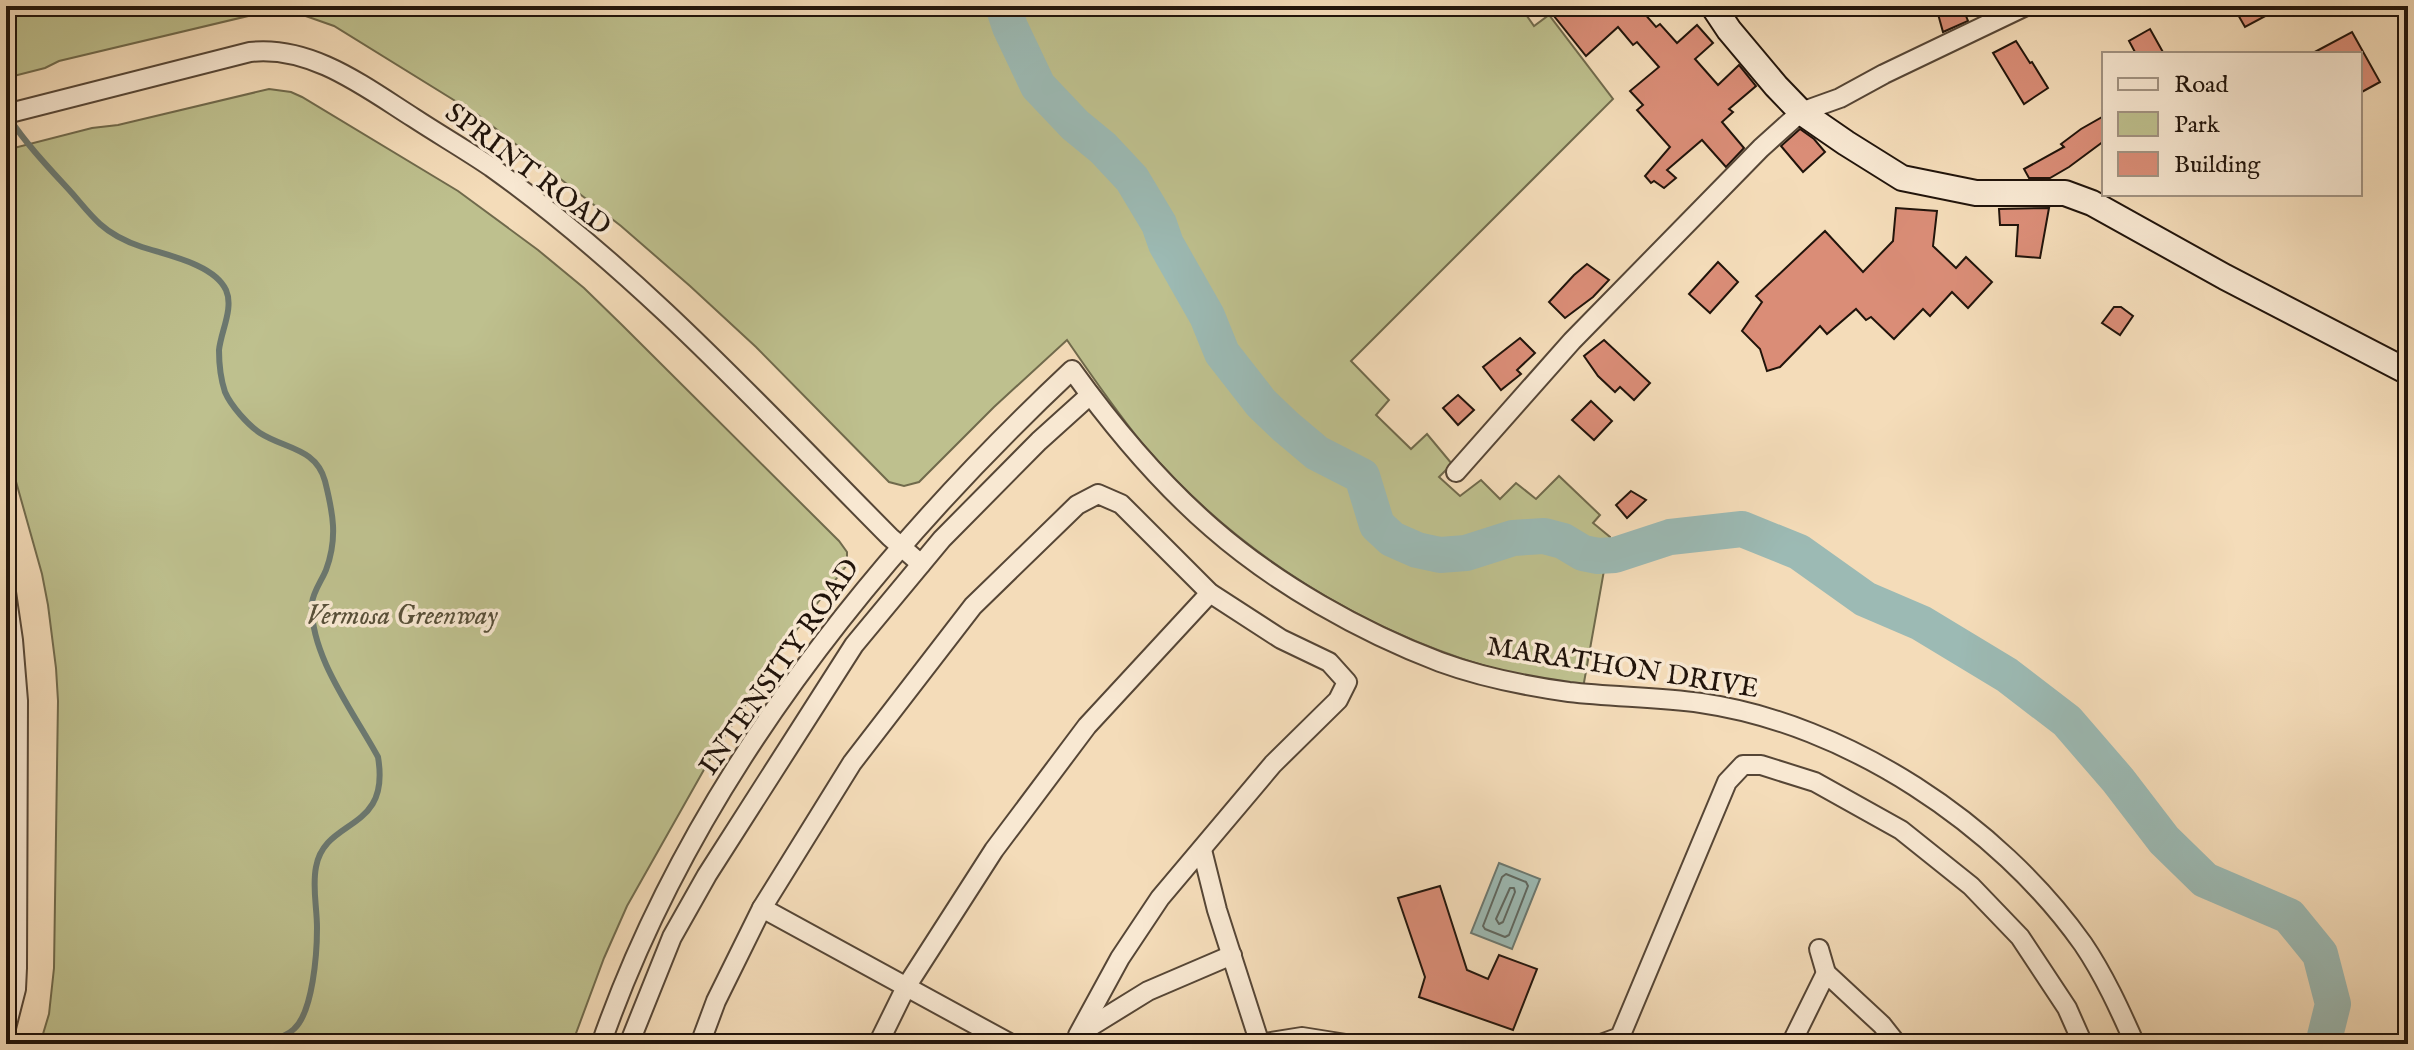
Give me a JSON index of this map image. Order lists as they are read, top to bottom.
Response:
{
  "streets": {
    "street": ["SPRINT ROAD", "INTENSITY ROAD", "MARATHON DRIVE"]
  },
  "crossings": [
    ["SPRINT ROAD", "INTENSITY ROAD"],
    ["INTENSITY ROAD", "MARATHON DRIVE"]
  ],
  "parks": ["Vermosa Greenway"],
  "legend": ["Road", "Park", "Building"]
}
